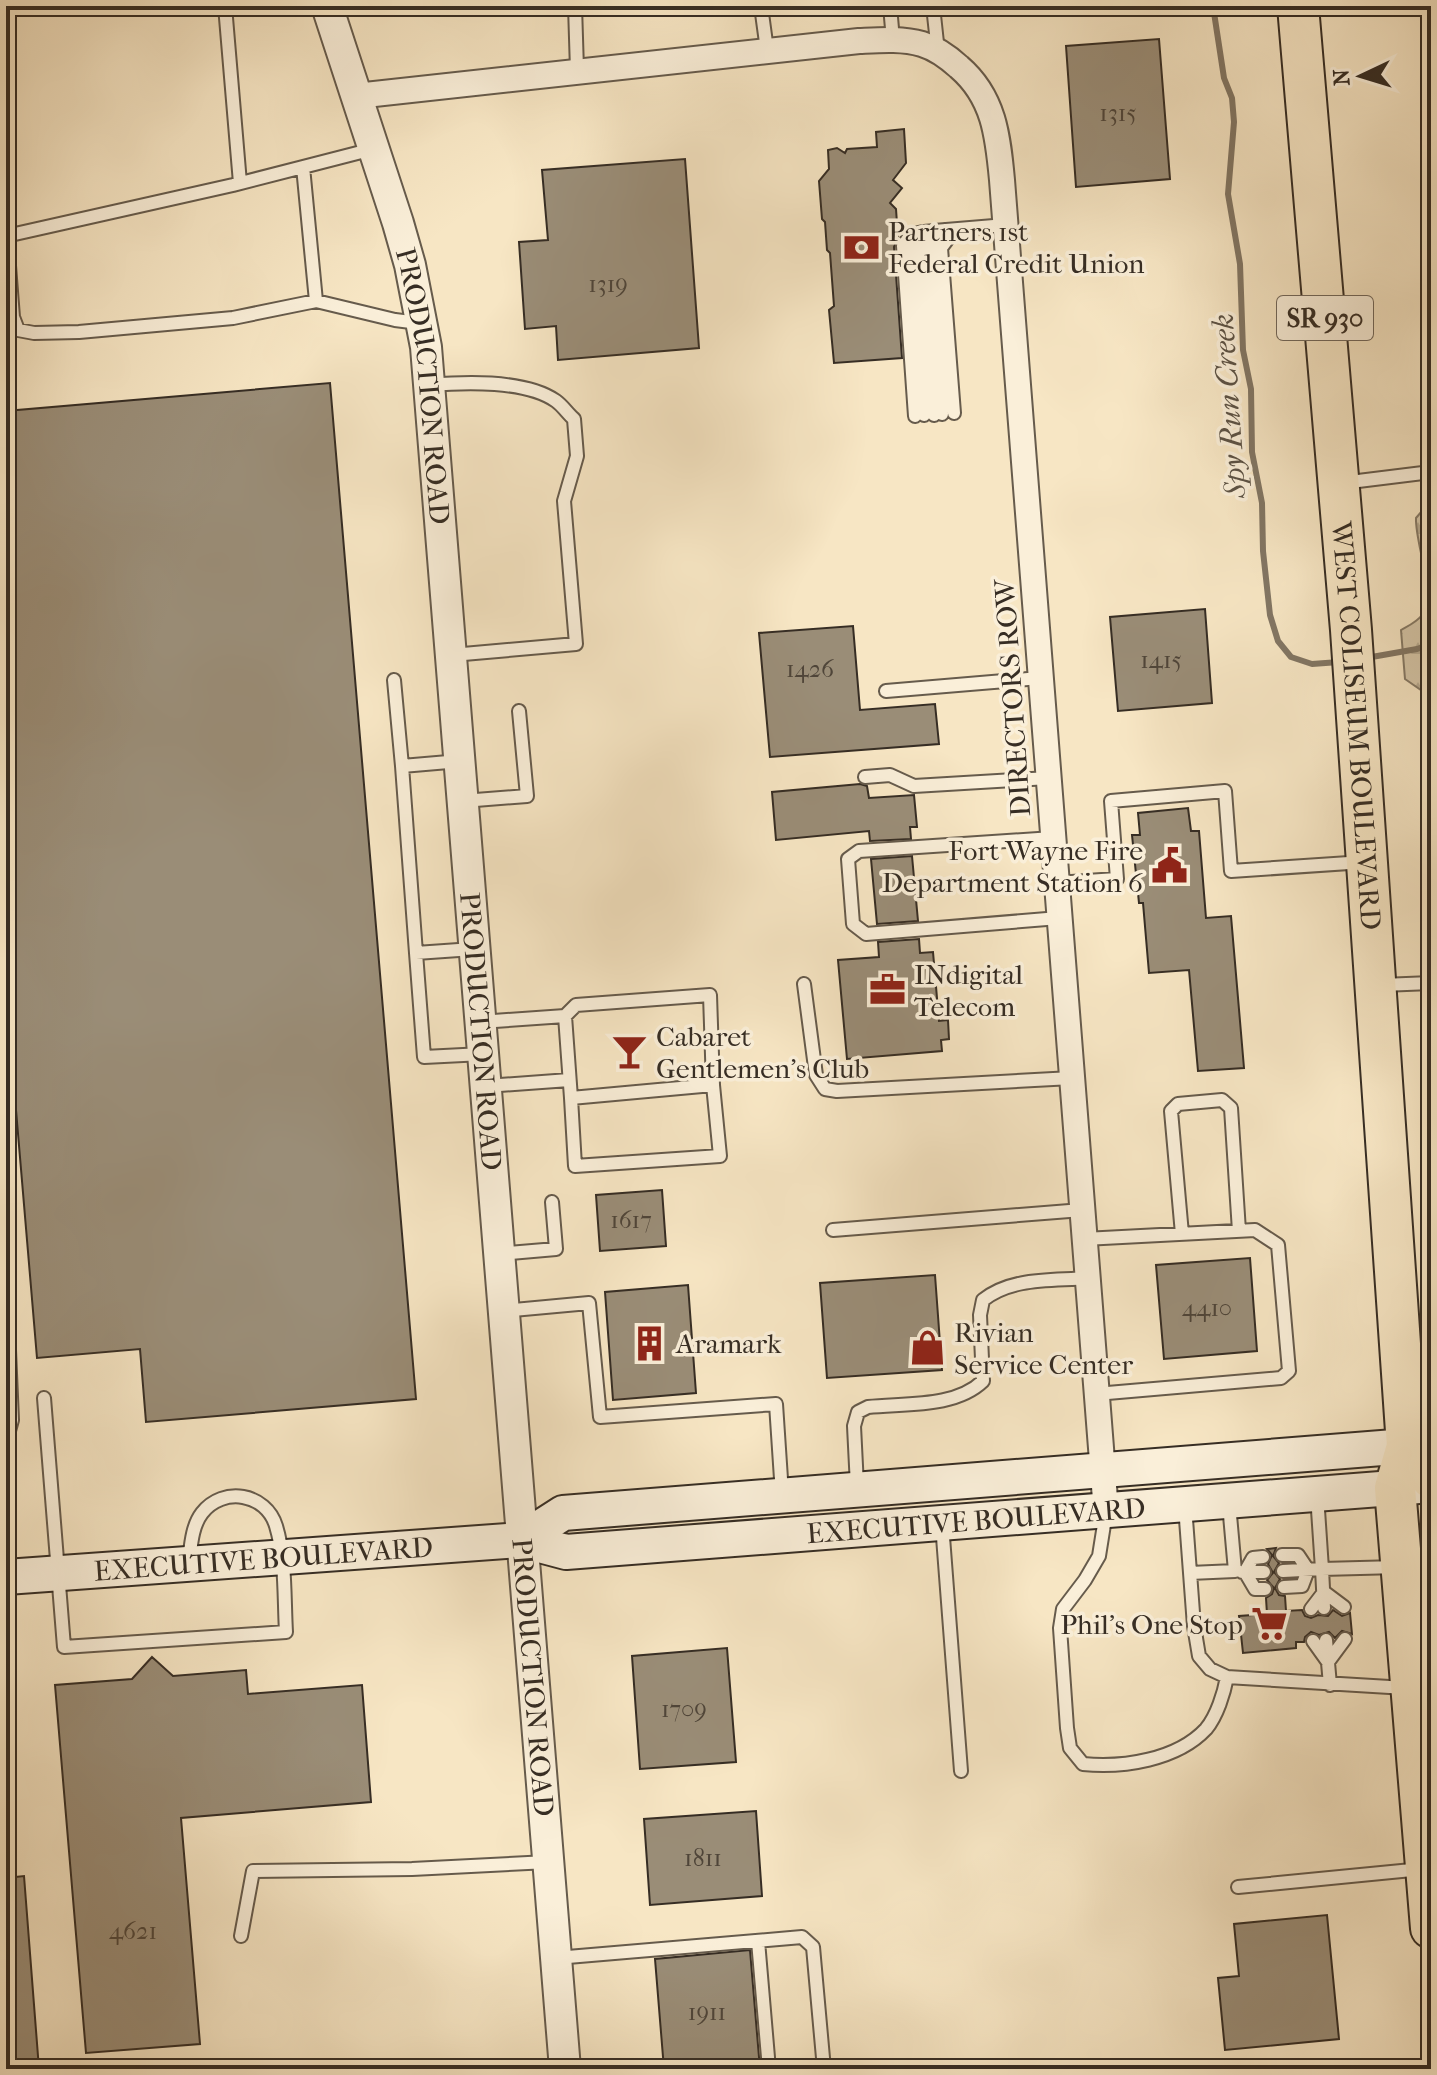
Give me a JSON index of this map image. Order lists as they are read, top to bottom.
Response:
{
  "streets": {
    "highway": ["SR 930", "WEST COLISEUM BOULEVARD"],
    "main road": ["EXECUTIVE BOULEVARD"],
    "street": ["PRODUCTION ROAD", "DIRECTORS ROW"]
  },
  "crossings": [
    ["PRODUCTION ROAD", "EXECUTIVE BOULEVARD"],
    ["DIRECTORS ROW", "EXECUTIVE BOULEVARD"],
    ["WEST COLISEUM BOULEVARD", "EXECUTIVE BOULEVARD"]
  ],
  "water": ["Spy Run Creek"],
  "places": {
    "bank": ["Partners 1st Federal Credit Union"],
    "public building": ["Fort Wayne Fire Department Station 6"],
    "office": ["INdigital Telecom"],
    "bar": ["Cabaret Gentlemen's Club"],
    "building": ["Aramark"],
    "shop": ["Rivian Service Center"],
    "supermarket": ["Phil's One Stop"]
  },
  "house_numbers": [
    "1315",
    "1319",
    "1415",
    "1426",
    "1617",
    "4410",
    "1709",
    "1811",
    "4621",
    "1911"
  ],
  "north": "left"
}
